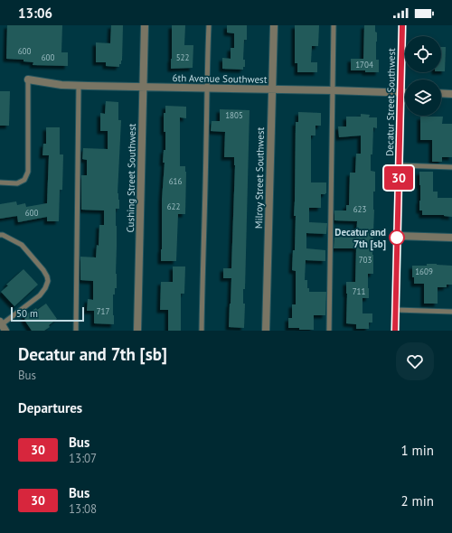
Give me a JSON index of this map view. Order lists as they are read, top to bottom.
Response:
{
  "streets": {
    "street": [
      "6th Avenue Southwest",
      "Decatur Street Southwest",
      "Cushing Street Southwest",
      "Milroy Street Southwest"
    ]
  },
  "crossings": [
    ["6th Avenue Southwest", "Decatur Street Southwest"],
    ["6th Avenue Southwest", "Cushing Street Southwest"],
    ["6th Avenue Southwest", "Milroy Street Southwest"]
  ],
  "places": ["Decatur and 7th [sb]"],
  "lines": ["bus line 30"],
  "house_numbers": [
    "600",
    "600",
    "522",
    "1704",
    "1805",
    "616",
    "622",
    "623",
    "600",
    "703",
    "1609",
    "711",
    "717"
  ],
  "scale_bar": "50 m",
  "page": {
    "status": "13:06",
    "on_map": "30",
    "scale": "50 m",
    "heading": [
      ["Decatur and 7th [sb]", "Bus"],
      "Departures"
    ],
    "list": [
      {
        "mark": "30",
        "name": "Bus",
        "note": "13:07",
        "value": "1 min"
      },
      {
        "mark": "30",
        "name": "Bus",
        "note": "13:08",
        "value": "2 min"
      }
    ]
  }
}
